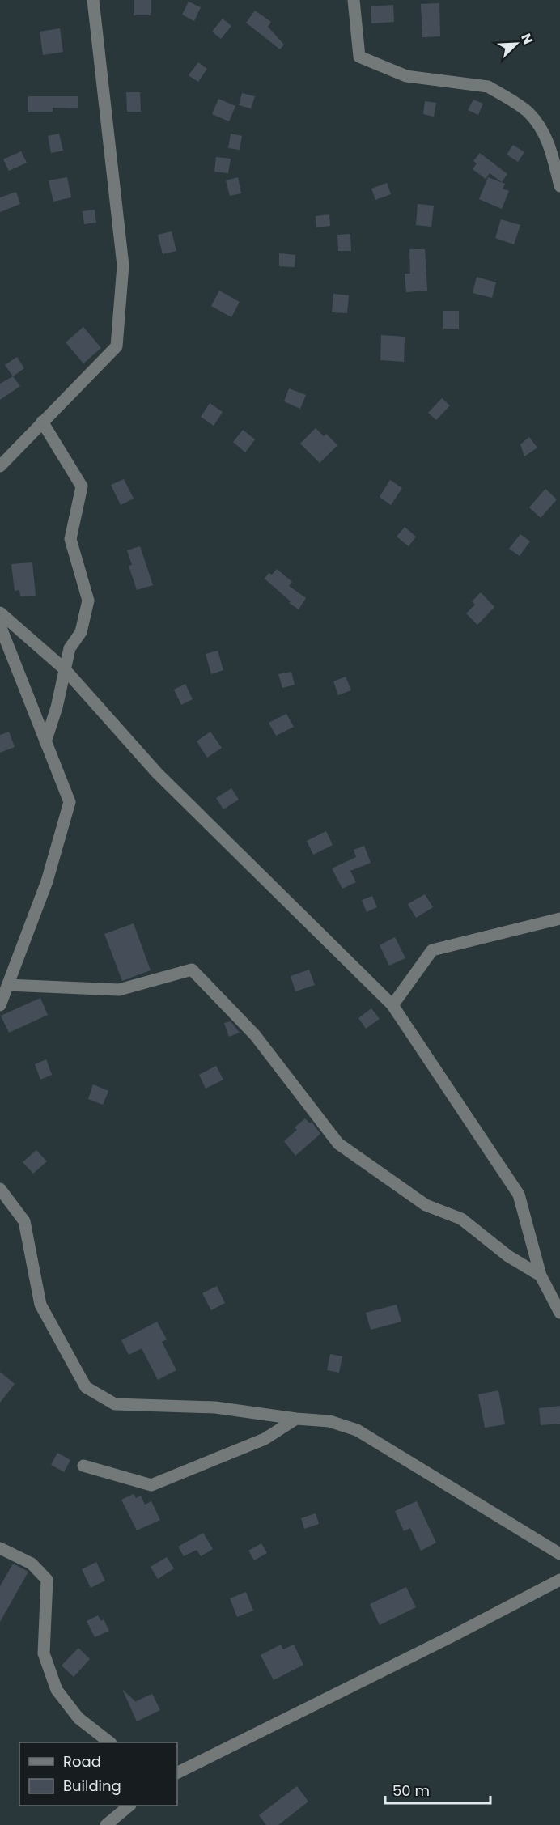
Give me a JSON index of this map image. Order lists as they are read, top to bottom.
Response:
{
  "legend": ["Road", "Building"],
  "scale_bar": "50 m",
  "north": "top right"
}
